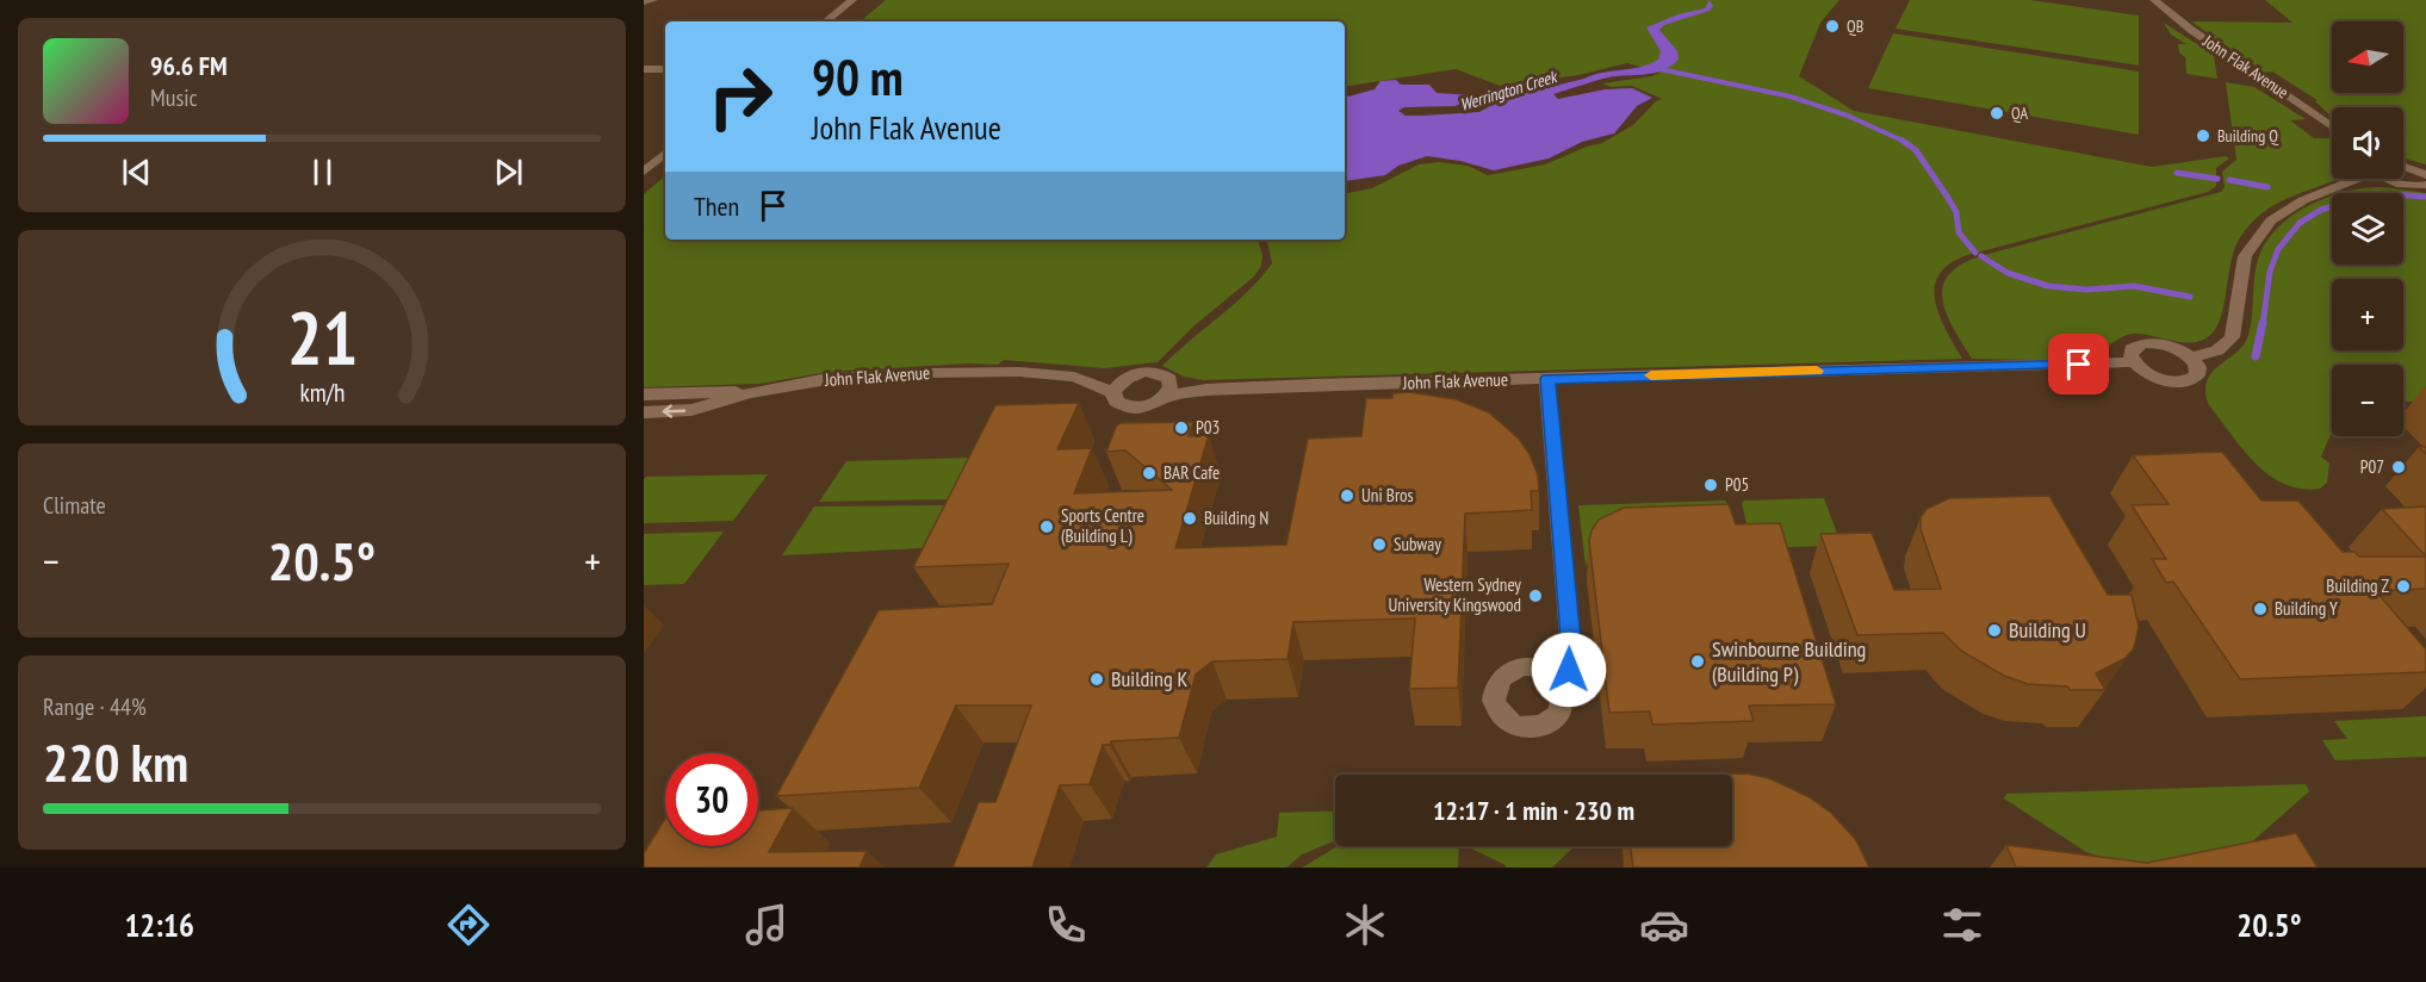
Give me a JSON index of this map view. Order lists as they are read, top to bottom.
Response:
{
  "streets": {
    "street": ["John Flak Avenue"]
  },
  "water": ["Werrington Creek"],
  "places": [
    "QB",
    "QA",
    "Building Q",
    "P03",
    "P07",
    "BAR Cafe",
    "P05",
    "Uni Bros",
    "Building N",
    "Sports Centre (Building L)",
    "Subway",
    "Building Z",
    "Western Sydney University Kingswood",
    "Building Y",
    "Building U",
    "Swinbourne Building (Building P)",
    "Building K"
  ],
  "north": "left",
  "page": {
    "map_buttons": ["+", "−"],
    "turn": ["90 m", "John Flak Avenue"],
    "song": ["96.6 FM", "Music"],
    "then": "Then",
    "tile": [
      "Climate",
      ["Range · 44%", "220 km"]
    ],
    "heat": ["−", "20.5°", "+"],
    "limit": "30",
    "trip": "12:17 · 1 min · 230 m",
    "tabs": ["12:16", "20.5°"],
    "gauge": ["21", "km/h"]
  }
}
